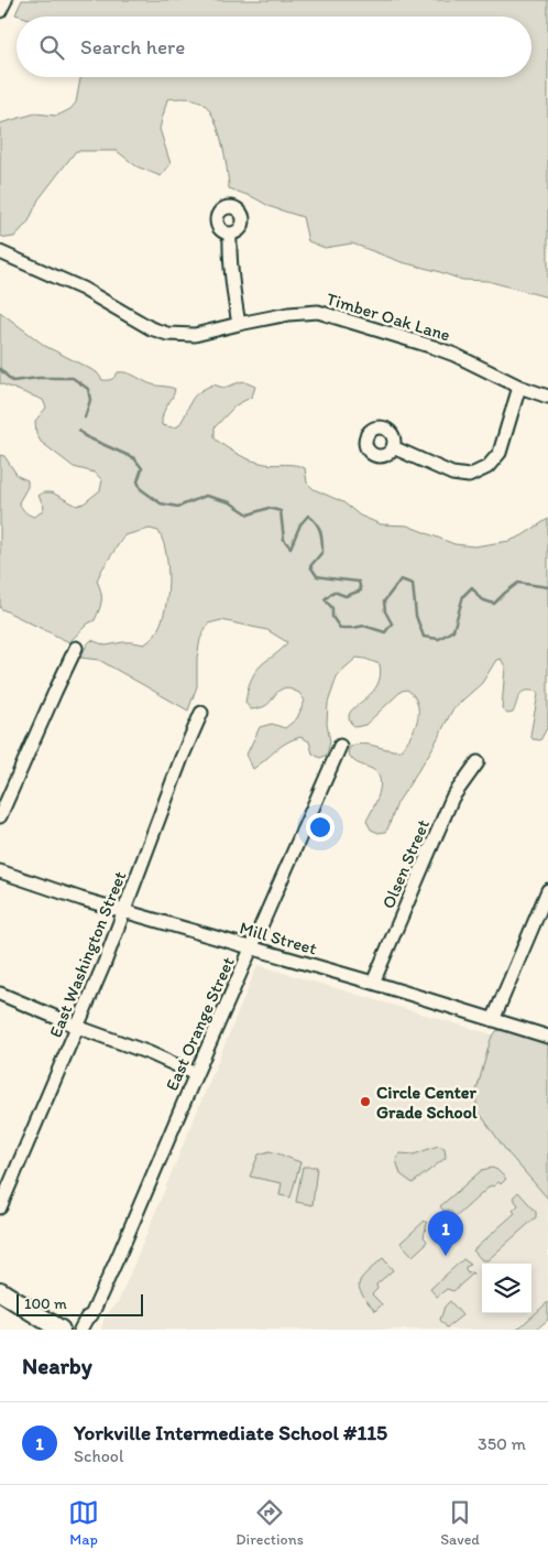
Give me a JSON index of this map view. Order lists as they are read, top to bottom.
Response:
{
  "streets": {
    "street": [
      "Timber Oak Lane",
      "Olsen Street",
      "Mill Street",
      "East Washington Street",
      "East Orange Street"
    ]
  },
  "crossings": [
    ["Olsen Street", "Mill Street"],
    ["Mill Street", "East Washington Street"],
    ["Mill Street", "East Orange Street"]
  ],
  "places": ["Circle Center Grade School"],
  "scale_bar": "100 m",
  "page": {
    "search": "Search here",
    "pins": "1",
    "scale": "100 m",
    "heading": "Nearby",
    "list": [
      {
        "mark": "1",
        "name": "Yorkville Intermediate School #115",
        "note": "School",
        "value": "350 m"
      }
    ],
    "nav": ["Map", "Directions", "Saved"]
  }
}
